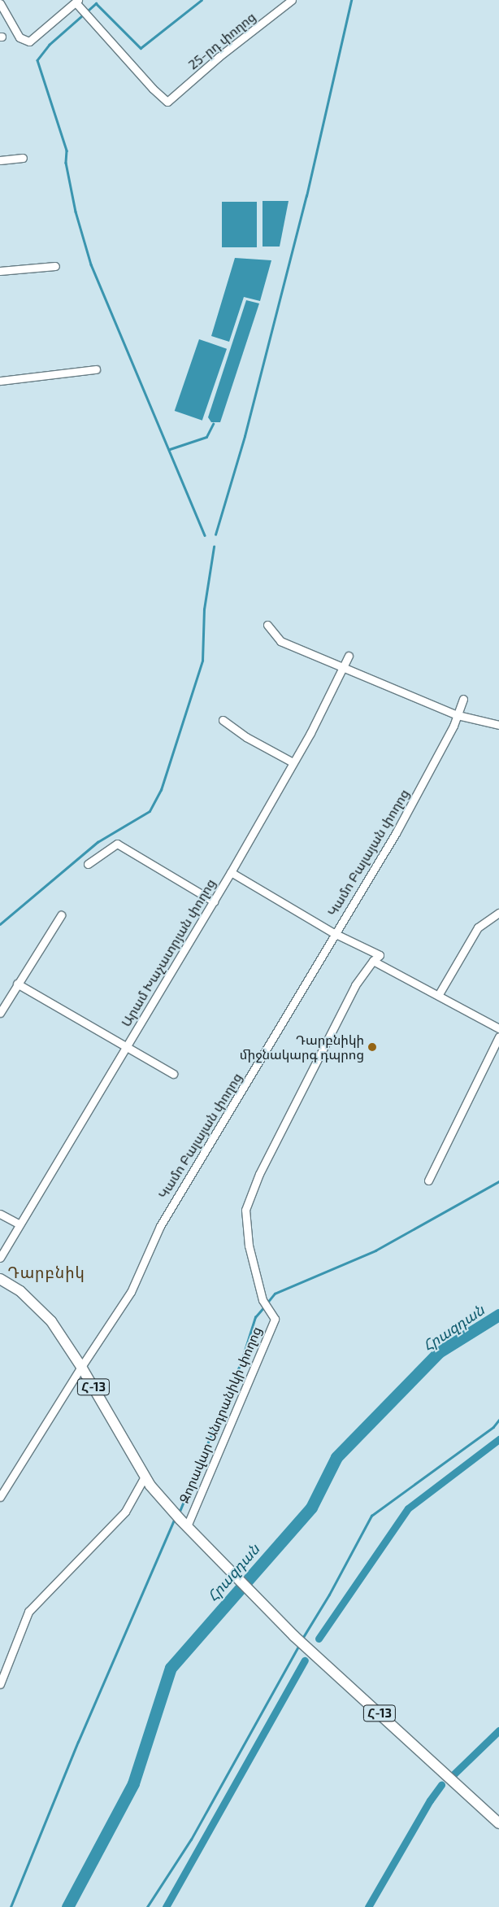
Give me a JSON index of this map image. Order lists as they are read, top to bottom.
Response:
{
  "streets": {
    "main road": ["Հ-13"],
    "street": [
      "25-րդ փողոց",
      "Կամո Բալայան փողոց",
      "Արամ Խաչատրյան փողոց",
      "Զորավար Անդրանիկի փողոց"
    ]
  },
  "crossings": [
    ["Կամո Բալայան փողոց", "Հ-13"],
    ["Հ-13", "Զորավար Անդրանիկի փողոց"]
  ],
  "districts": ["Դարբնիկ"],
  "water": ["Հրազդան"],
  "places": ["Դարբնիկի միջնակարգ դպրոց"]
}
